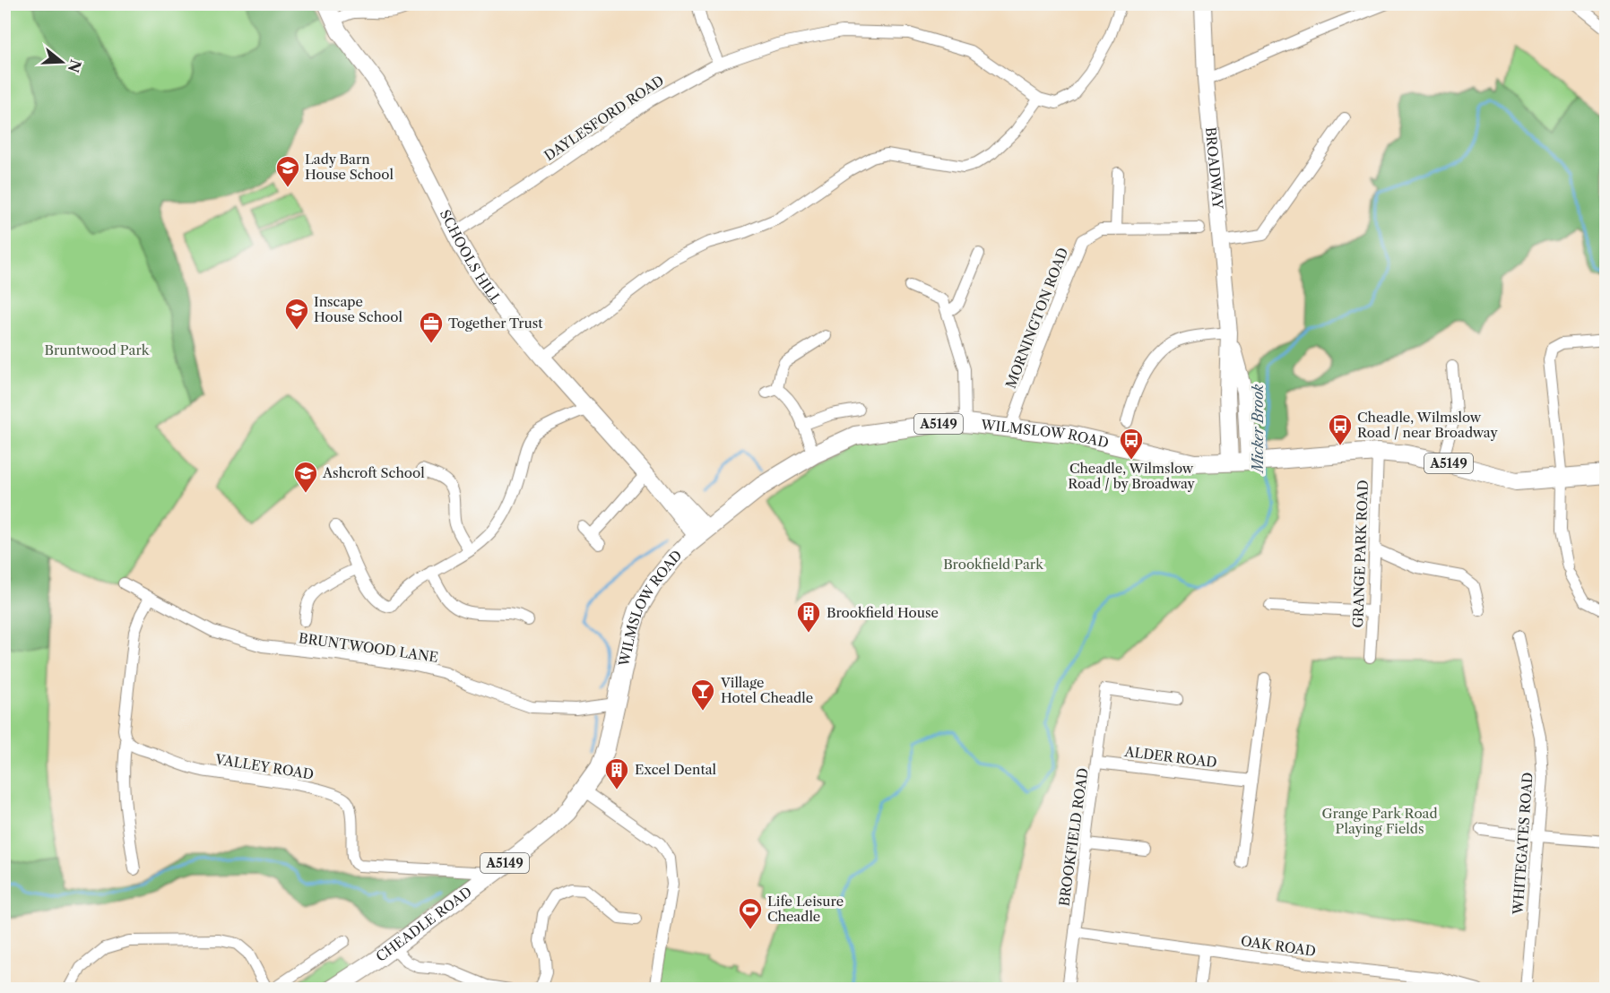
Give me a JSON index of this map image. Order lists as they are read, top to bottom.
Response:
{
  "streets": {
    "main road": ["A5149", "WILMSLOW ROAD", "CHEADLE ROAD"],
    "street": [
      "DAYLESFORD ROAD",
      "BROADWAY",
      "SCHOOLS HILL",
      "MORNINGTON ROAD",
      "GRANGE PARK ROAD",
      "BRUNTWOOD LANE",
      "ALDER ROAD",
      "VALLEY ROAD",
      "BROOKFIELD ROAD",
      "WHITEGATES ROAD",
      "OAK ROAD"
    ]
  },
  "crossings": [
    ["DAYLESFORD ROAD", "SCHOOLS HILL"],
    ["BROADWAY", "WILMSLOW ROAD"],
    ["SCHOOLS HILL", "WILMSLOW ROAD"],
    ["MORNINGTON ROAD", "WILMSLOW ROAD"],
    ["WILMSLOW ROAD", "GRANGE PARK ROAD"],
    ["WILMSLOW ROAD", "BRUNTWOOD LANE"],
    ["WILMSLOW ROAD", "CHEADLE ROAD"],
    ["ALDER ROAD", "BROOKFIELD ROAD"],
    ["VALLEY ROAD", "CHEADLE ROAD"],
    ["BROOKFIELD ROAD", "OAK ROAD"]
  ],
  "water": ["Micker Brook"],
  "parks": ["Bruntwood Park", "Brookfield Park", "Grange Park Road Playing Fields"],
  "places": {
    "school or university": ["Lady Barn House School", "Inscape House School", "Ashcroft School"],
    "office": ["Together Trust"],
    "bus stop": ["Cheadle, Wilmslow Road / near Broadway", "Cheadle, Wilmslow Road / by Broadway"],
    "building": ["Brookfield House", "Excel Dental"],
    "bar": ["Village Hotel Cheadle"],
    "sports": ["Life Leisure Cheadle"]
  },
  "north": "right"
}
